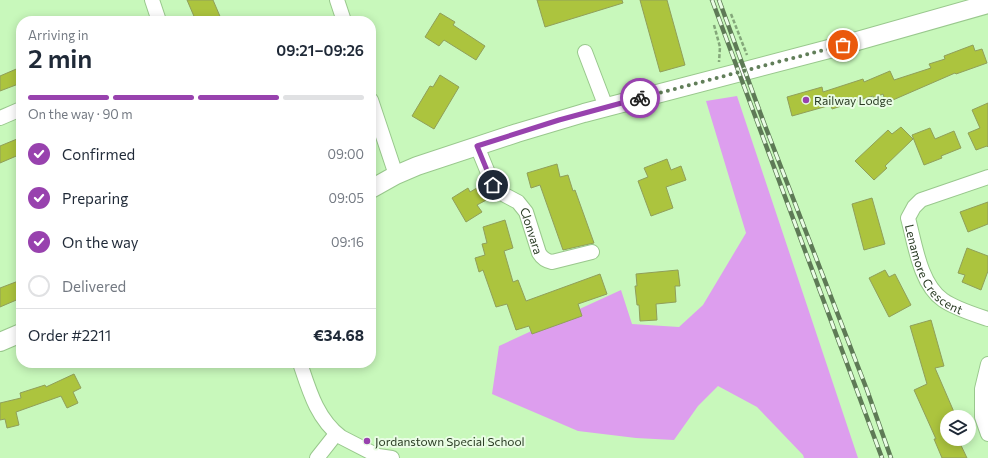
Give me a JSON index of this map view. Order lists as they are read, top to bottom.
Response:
{
  "streets": {
    "street": ["Clonvara", "Lenamore Crescent"]
  },
  "places": ["Railway Lodge", "Jordanstown Special School"],
  "page": {
    "heading": ["2 min", "Arriving in", "09:21–09:26"],
    "panel": ["Order #2211", "€34.68"],
    "bar": "On the way · 90 m",
    "list": [
      ["Confirmed", "09:00"],
      ["Preparing", "09:05"],
      ["On the way", "09:16"],
      "Delivered"
    ]
  }
}
